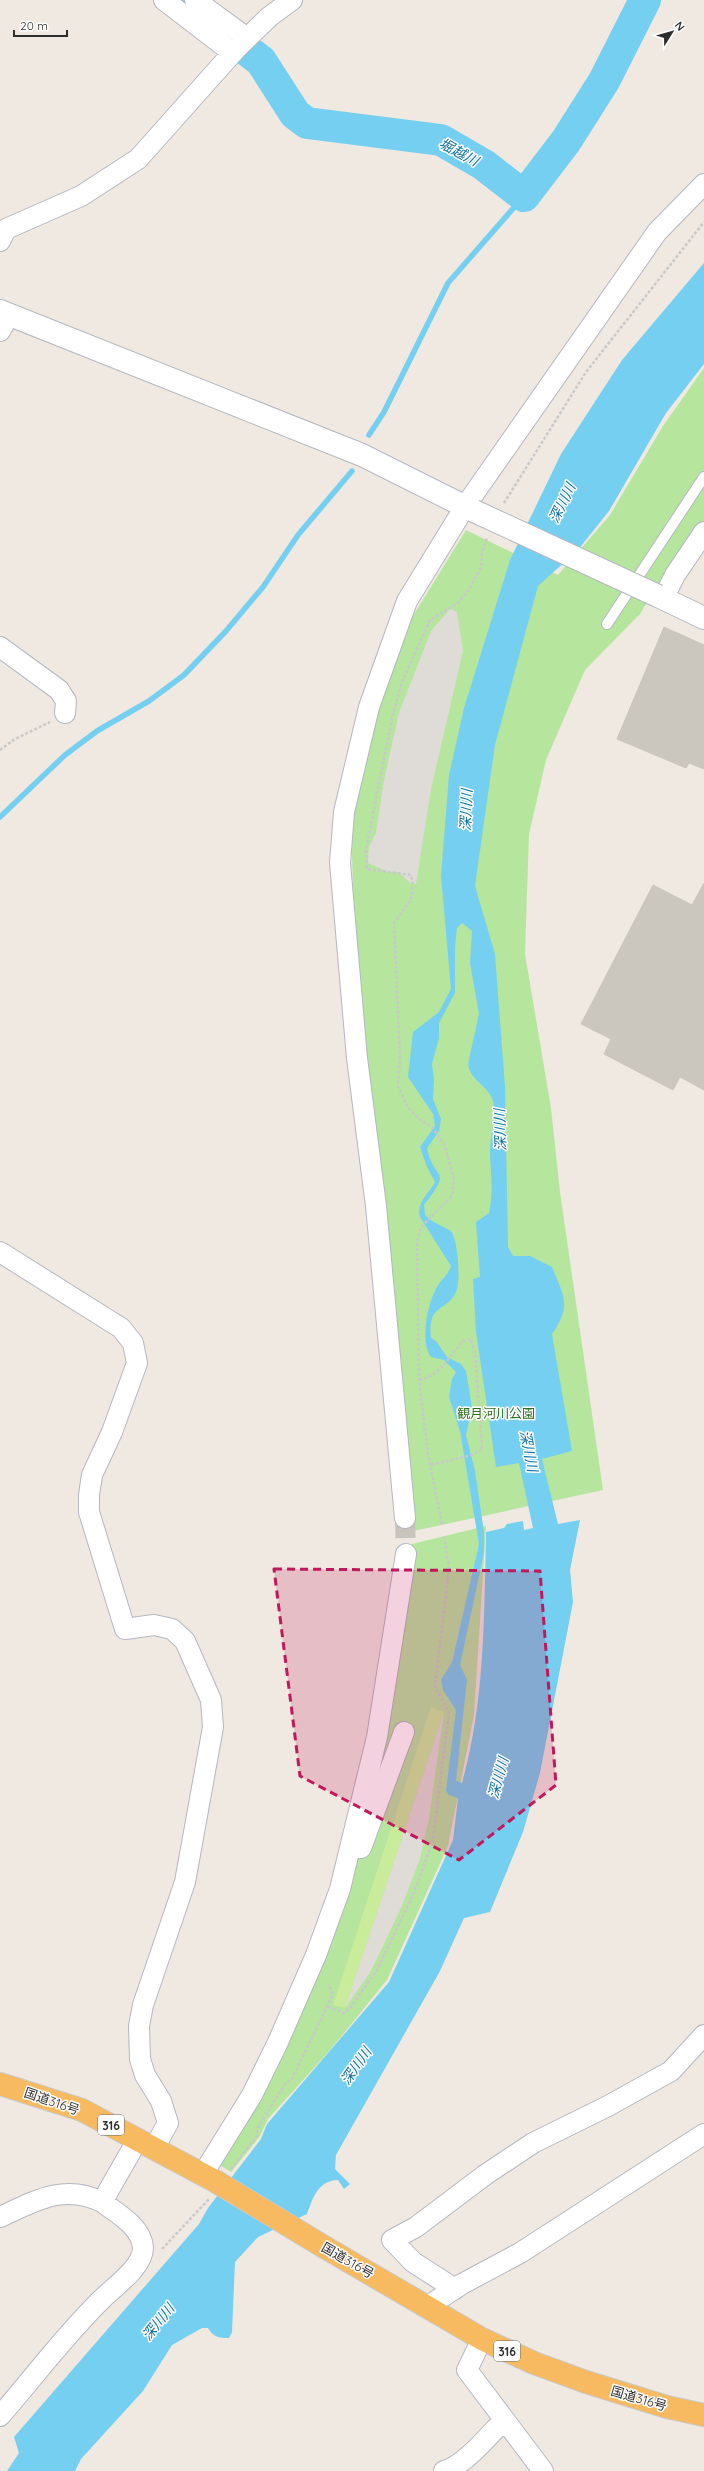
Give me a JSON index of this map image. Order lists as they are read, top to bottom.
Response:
{
  "streets": {
    "highway": ["国道316号", "316"]
  },
  "water": ["堀越川", "深川川"],
  "parks": ["観月河川公園"],
  "scale_bar": "20 m",
  "north": "top right"
}
